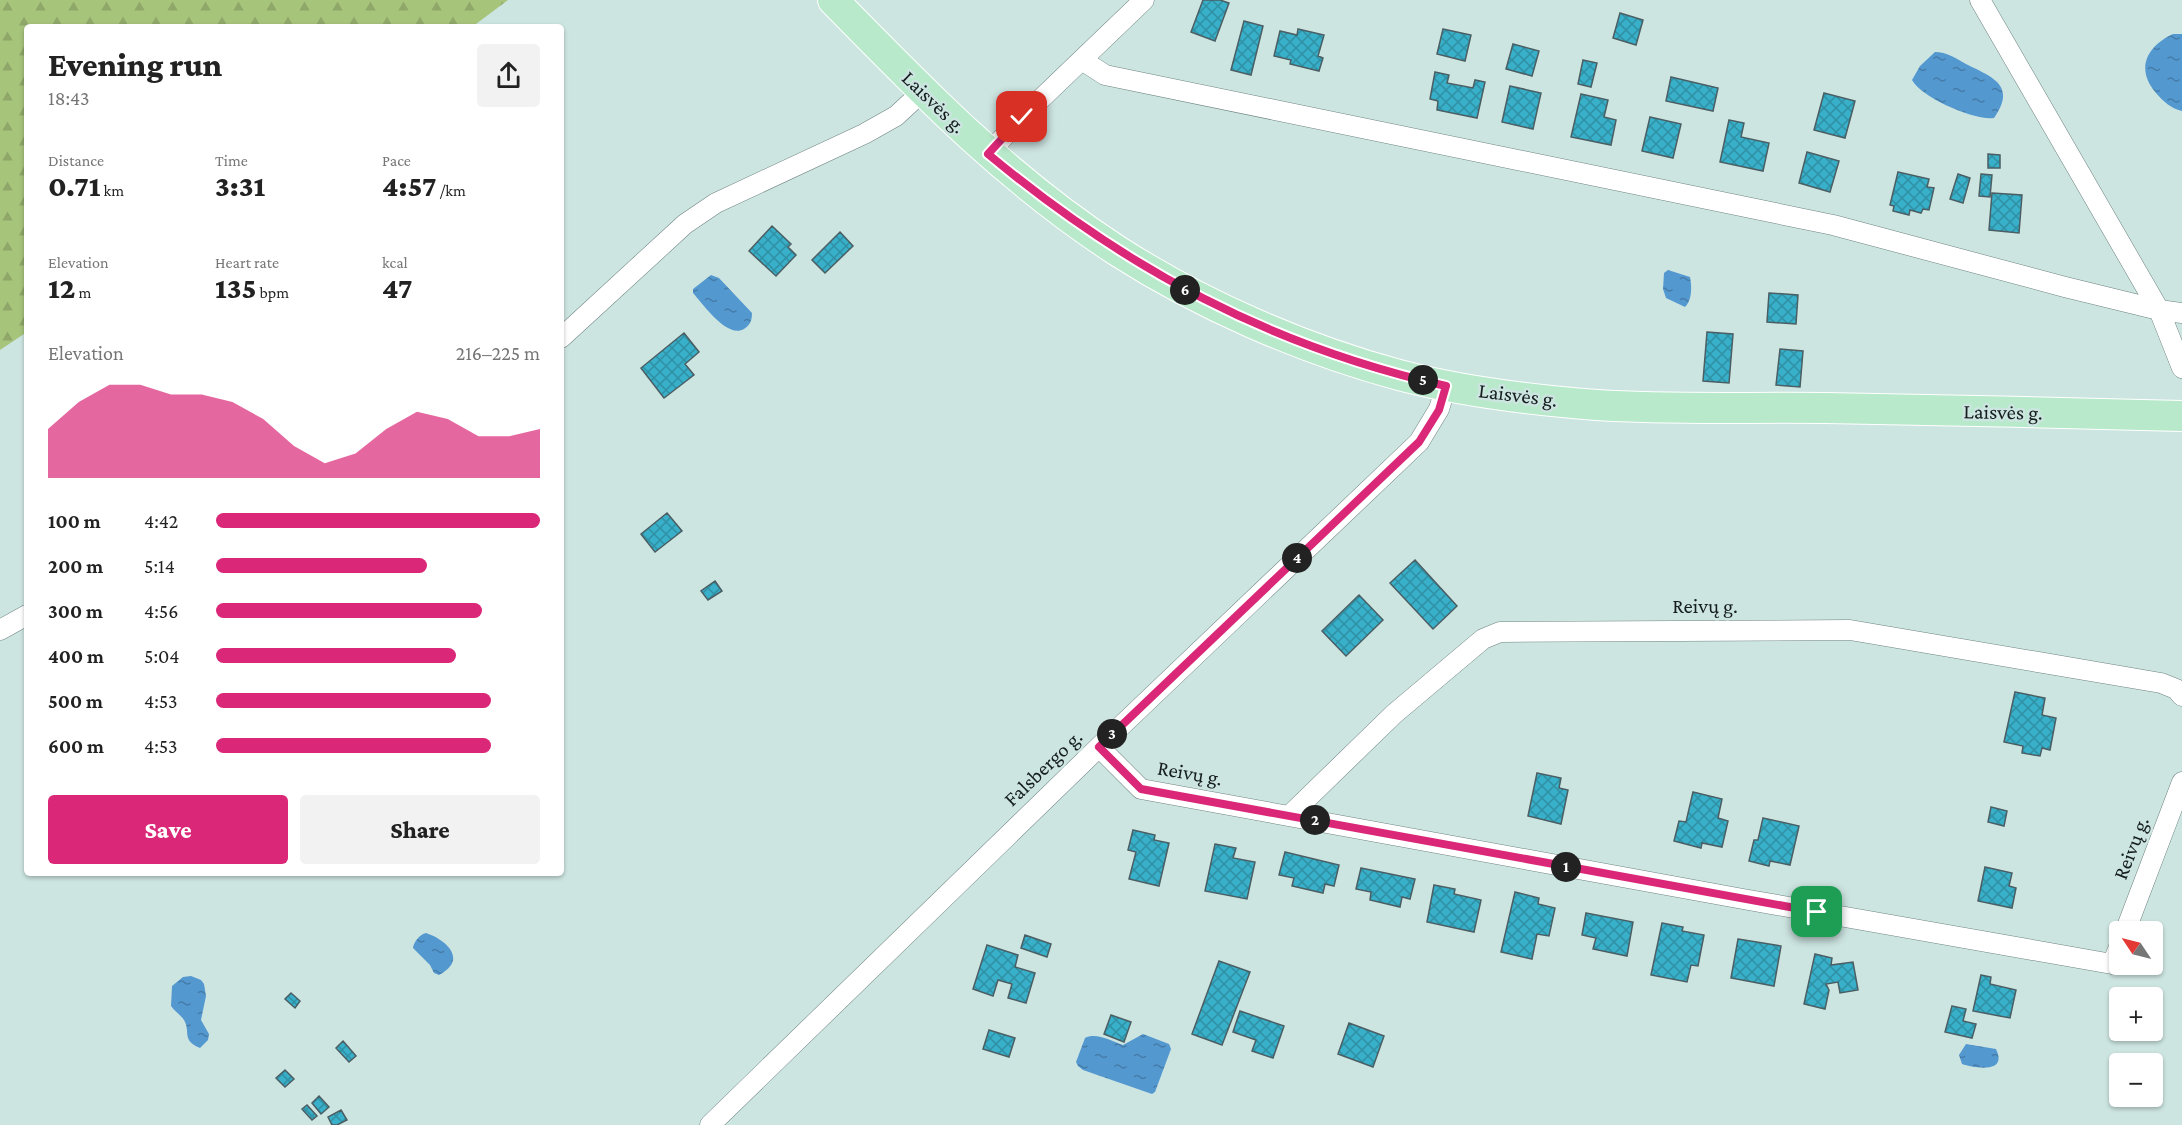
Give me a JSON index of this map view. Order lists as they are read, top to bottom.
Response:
{
  "streets": {
    "main road": ["Laisvės g."],
    "street": ["Reivų g.", "Falsbergo g."]
  },
  "crossings": [
    ["Laisvės g.", "Falsbergo g."],
    ["Reivų g.", "Falsbergo g."]
  ],
  "north": "top left",
  "page": {
    "heading": ["Evening run", "18:43"],
    "stats": [
      ["Distance", "0.71 km"],
      ["Time", "3:31"],
      ["Pace", "4:57 /km"],
      ["Elevation", "12 m"],
      ["Heart rate", "135 bpm"],
      ["kcal", "47"]
    ],
    "pins": [
      "6",
      "5",
      "4",
      "3",
      "2",
      "1"
    ],
    "chart": ["Elevation", "216–225 m"],
    "list": [
      {
        "name": "100 m",
        "note": "4:42"
      },
      {
        "name": "200 m",
        "note": "5:14"
      },
      {
        "name": "300 m",
        "note": "4:56"
      },
      {
        "name": "400 m",
        "note": "5:04"
      },
      {
        "name": "500 m",
        "note": "4:53"
      },
      {
        "name": "600 m",
        "note": "4:53"
      }
    ],
    "buttons": ["Save", "Share"],
    "map_buttons": ["+", "−"]
  }
}
